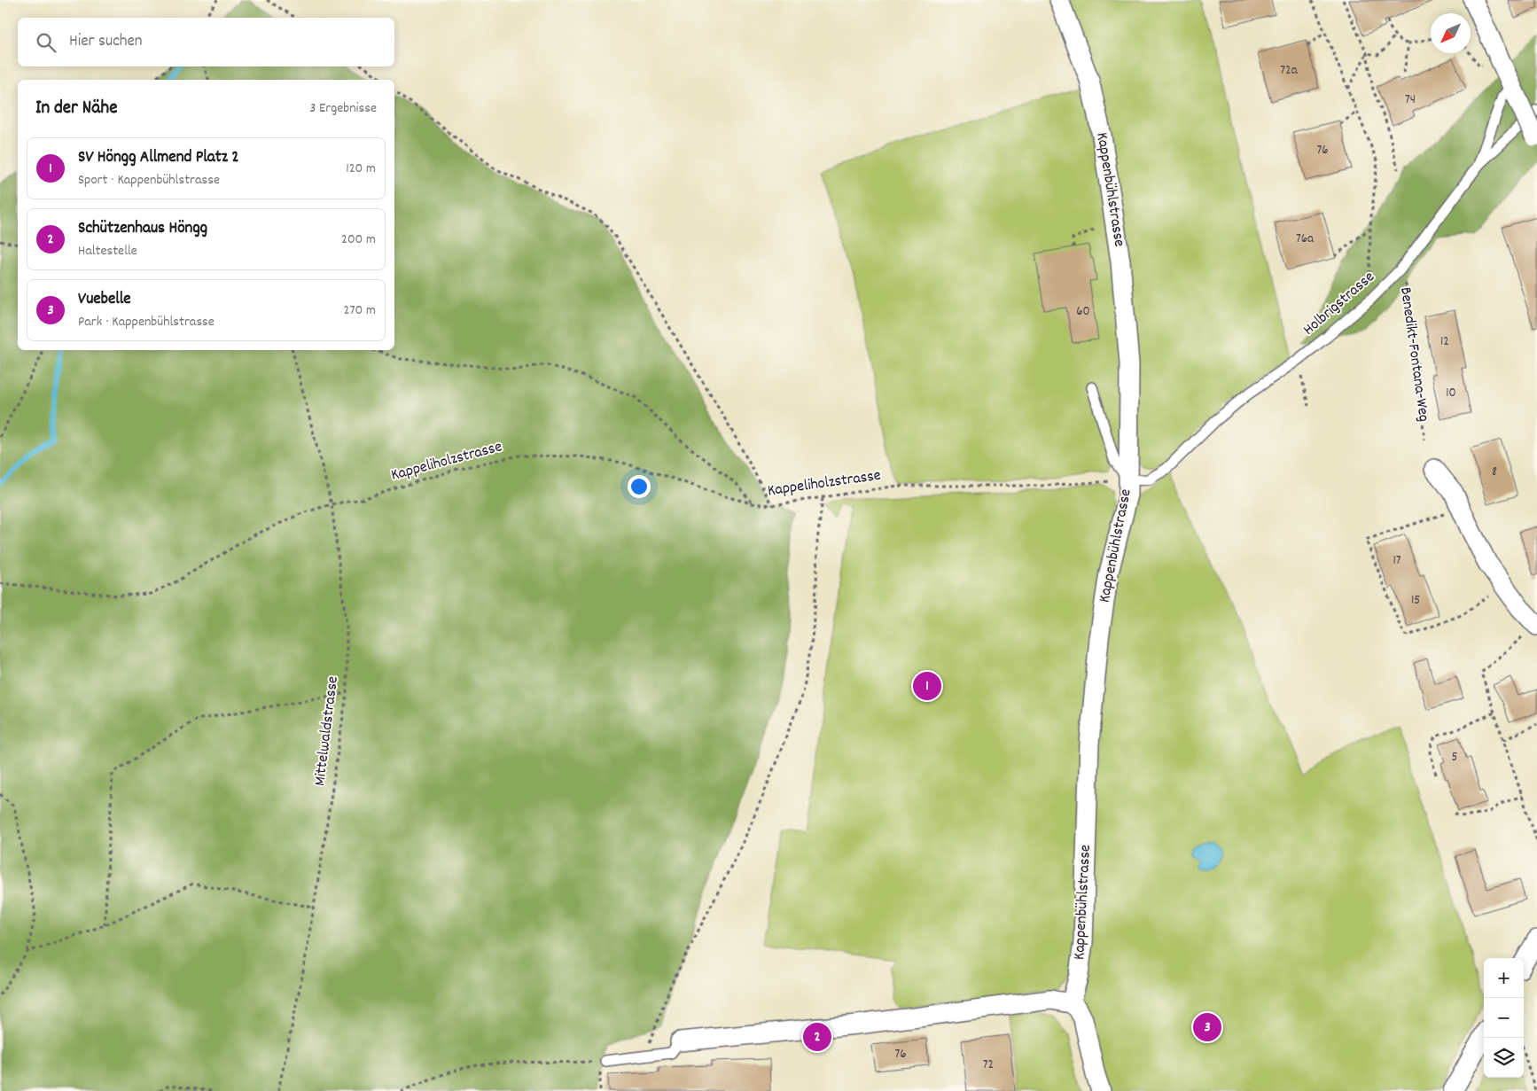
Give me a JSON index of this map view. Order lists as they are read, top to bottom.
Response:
{
  "streets": {
    "street": ["Kappenbühlstrasse"],
    "lane": ["Holbrigstrasse"],
    "path": ["Benedikt-Fontana-Weg", "Kappeliholzstrasse", "Mittelwaldstrasse"]
  },
  "crossings": [
    ["Kappenbühlstrasse", "Holbrigstrasse"],
    ["Kappenbühlstrasse", "Kappeliholzstrasse"],
    ["Holbrigstrasse", "Benedikt-Fontana-Weg"],
    ["Holbrigstrasse", "Kappeliholzstrasse"],
    ["Kappeliholzstrasse", "Mittelwaldstrasse"]
  ],
  "house_numbers": [
    "72a",
    "74",
    "76",
    "76a",
    "60",
    "12",
    "10",
    "8",
    "17",
    "15",
    "5",
    "76",
    "72"
  ],
  "north": "bottom left",
  "page": {
    "search": "Hier suchen",
    "heading": ["In der Nähe", "3 Ergebnisse"],
    "list": [
      {
        "mark": "1",
        "name": "SV Höngg Allmend Platz 2",
        "note": "Sport · Kappenbühlstrasse",
        "value": "120 m"
      },
      {
        "mark": "2",
        "name": "Schützenhaus Höngg",
        "note": "Haltestelle",
        "value": "200 m"
      },
      {
        "mark": "3",
        "name": "Vuebelle",
        "note": "Park · Kappenbühlstrasse",
        "value": "270 m"
      }
    ],
    "pins": ["1", "3", "2"],
    "map_buttons": ["+", "−"]
  }
}
